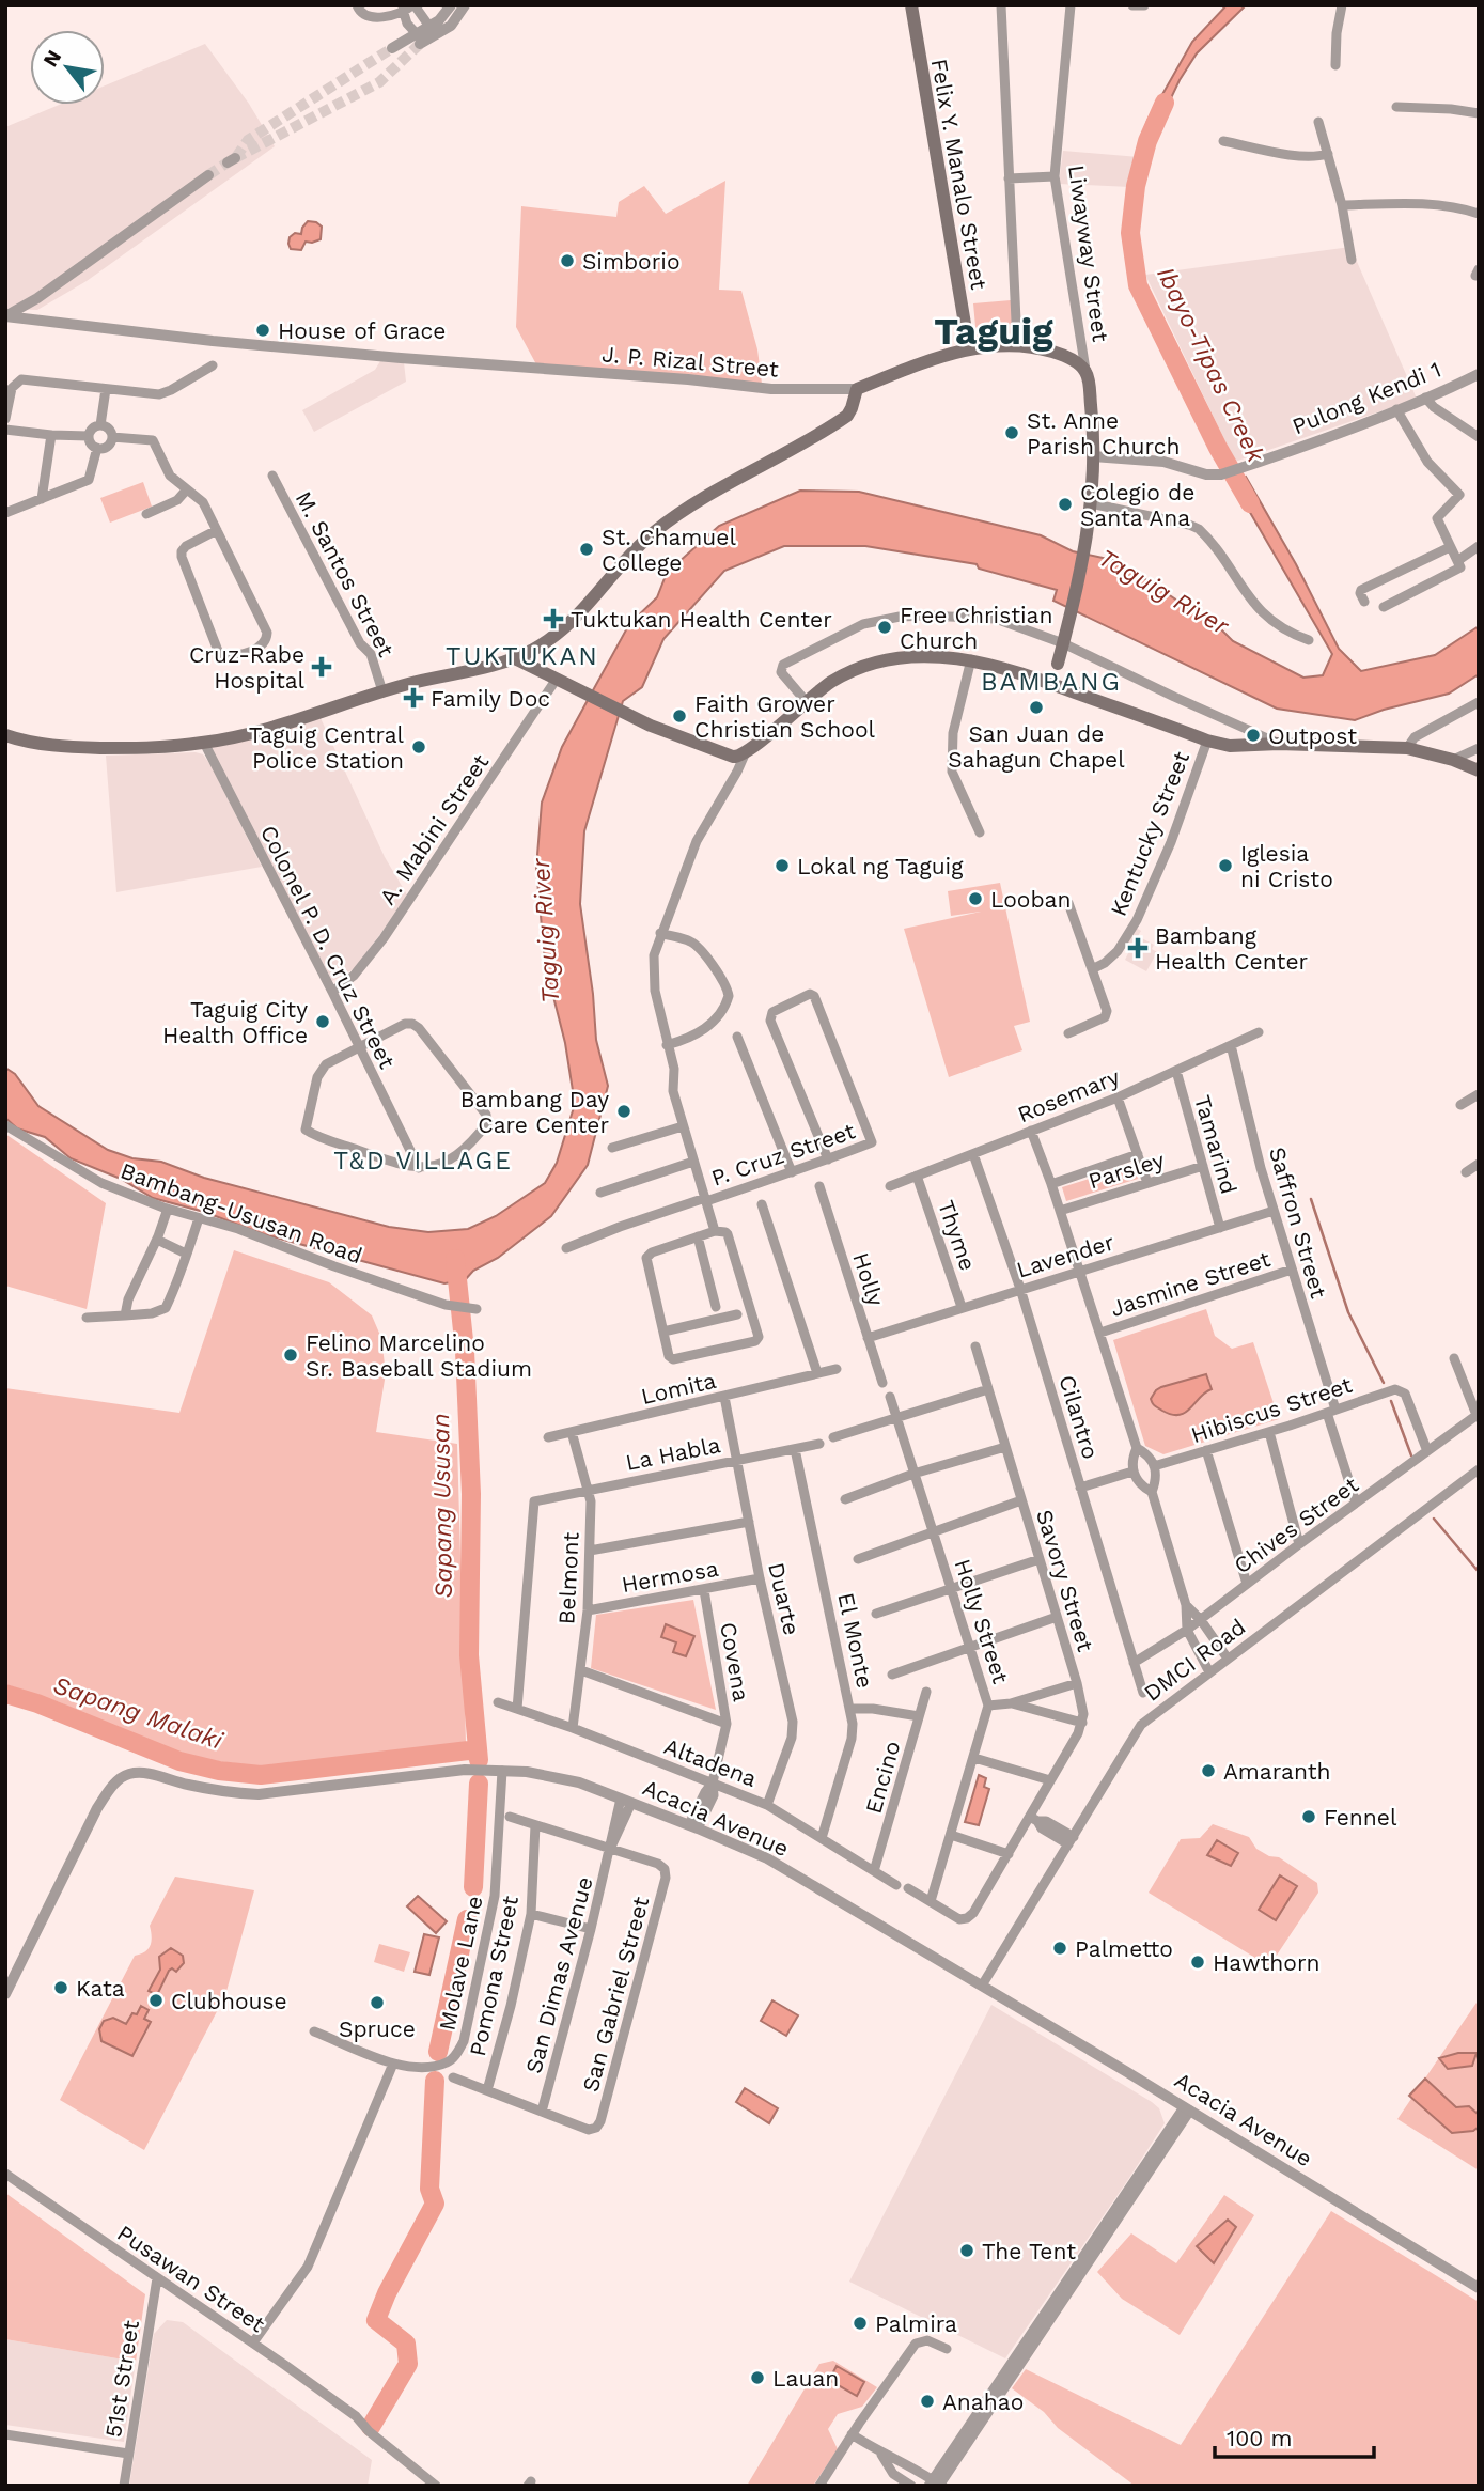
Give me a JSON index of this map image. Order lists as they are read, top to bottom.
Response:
{
  "streets": {
    "main road": ["Felix Y. Manalo Street", "J. P. Rizal Street"],
    "street": [
      "Liwayway Street",
      "Pulong Kendi 1",
      "M. Santos Street",
      "A. Mabini Street",
      "Kentucky Street",
      "Colonel P. D. Cruz Street",
      "Rosemary",
      "Tamarind",
      "P. Cruz Street",
      "Parsley",
      "Bambang-Ususan Road",
      "Saffron Street",
      "Thyme",
      "Lavender",
      "Holly",
      "Jasmine Street",
      "Lomita",
      "Hibiscus Street",
      "Cilantro",
      "La Habla",
      "Chives Street",
      "Hermosa",
      "Belmont",
      "Savory Street",
      "Duarte",
      "Holly Street",
      "El Monte",
      "DMCI Road",
      "Covena",
      "Altadena",
      "Encino",
      "Acacia Avenue",
      "Molave Lane",
      "San Dimas Avenue",
      "Pomona Street",
      "San Gabriel Street",
      "Pusawan Street",
      "51st Street"
    ]
  },
  "crossings": [
    ["Felix Y. Manalo Street", "J. P. Rizal Street"],
    ["Liwayway Street", "J. P. Rizal Street"],
    ["A. Mabini Street", "Colonel P. D. Cruz Street"],
    ["Rosemary", "Tamarind"],
    ["Rosemary", "Saffron Street"],
    ["Rosemary", "Thyme"],
    ["Rosemary", "Cilantro"],
    ["Tamarind", "Parsley"],
    ["Tamarind", "Lavender"],
    ["Saffron Street", "Lavender"],
    ["Saffron Street", "Jasmine Street"],
    ["Saffron Street", "Hibiscus Street"],
    ["Saffron Street", "Chives Street"],
    ["Thyme", "Lavender"],
    ["Lavender", "Holly"],
    ["Lavender", "Cilantro"],
    ["Lomita", "Belmont"],
    ["Lomita", "Duarte"],
    ["Hibiscus Street", "Chives Street"],
    ["Cilantro", "Chives Street"],
    ["La Habla", "Belmont"],
    ["La Habla", "Duarte"],
    ["La Habla", "El Monte"],
    ["La Habla", "Altadena"],
    ["Hermosa", "Belmont"],
    ["Hermosa", "Duarte"],
    ["Hermosa", "Covena"],
    ["Belmont", "Altadena"],
    ["Duarte", "Altadena"],
    ["El Monte", "Altadena"],
    ["DMCI Road", "Acacia Avenue"],
    ["Covena", "Altadena"],
    ["Covena", "Acacia Avenue"],
    ["Altadena", "Encino"],
    ["Acacia Avenue", "Molave Lane"],
    ["Acacia Avenue", "San Dimas Avenue"],
    ["San Dimas Avenue", "San Gabriel Street"],
    ["Pusawan Street", "51st Street"]
  ],
  "districts": [
    "Taguig",
    "TUKTUKAN",
    "BAMBANG",
    "T&D VILLAGE"
  ],
  "water": [
    "Ibayo-Tipas Creek",
    "Taguig River",
    "Sapang Ususan",
    "Sapang Malaki"
  ],
  "places": {
    "other": [
      "Simborio",
      "House of Grace",
      "St. Anne Parish Church",
      "Colegio de Santa Ana",
      "St. Chamuel College",
      "Free Christian Church",
      "San Juan de Sahagun Chapel",
      "Faith Grower Christian School",
      "Outpost",
      "Taguig Central Police Station",
      "Lokal ng Taguig",
      "Iglesia ni Cristo",
      "Looban",
      "Taguig City Health Office",
      "Bambang Day Care Center",
      "Felino Marcelino Sr. Baseball Stadium",
      "Amaranth",
      "Fennel",
      "Palmetto",
      "Hawthorn",
      "Kata",
      "Clubhouse",
      "Spruce",
      "The Tent",
      "Palmira",
      "Lauan",
      "Anahao"
    ],
    "health": [
      "Tuktukan Health Center",
      "Cruz-Rabe Hospital",
      "Family Doc",
      "Bambang Health Center"
    ]
  },
  "scale_bar": "100 m",
  "north": "top left"
}
